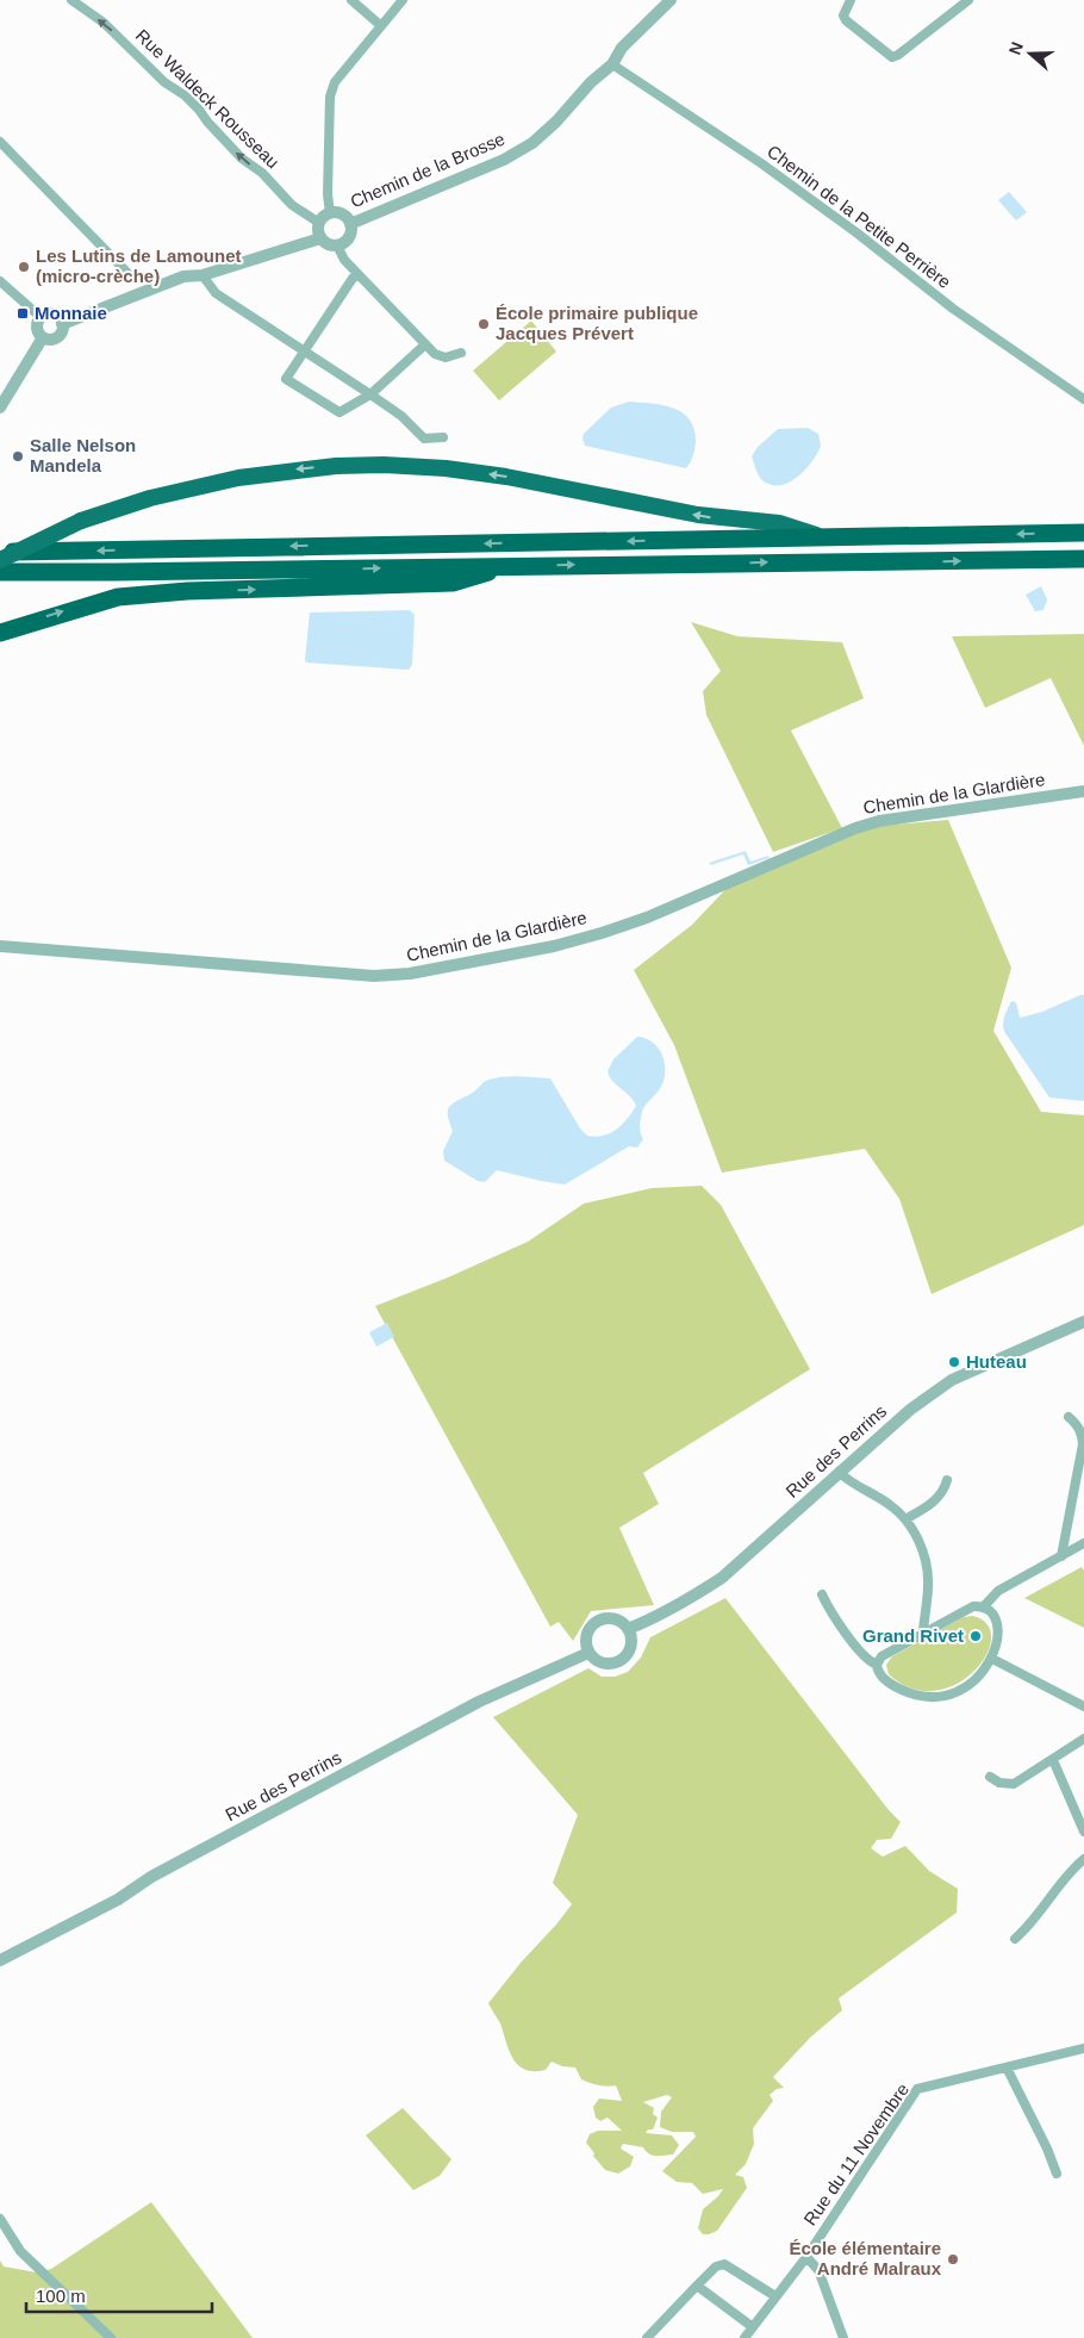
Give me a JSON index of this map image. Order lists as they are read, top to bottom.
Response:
{
  "streets": {
    "street": [
      "Rue Waldeck Rousseau",
      "Chemin de la Brosse",
      "Chemin de la Petite Perrière",
      "Chemin de la Glardière",
      "Rue des Perrins",
      "Rue du 11 Novembre"
    ]
  },
  "crossings": [
    ["Rue Waldeck Rousseau", "Chemin de la Brosse"],
    ["Chemin de la Brosse", "Chemin de la Petite Perrière"]
  ],
  "one_way": ["Rue Waldeck Rousseau"],
  "places": {
    "other": [
      "Les Lutins de Lamounet (micro-crèche)",
      "École primaire publique Jacques Prévert",
      "Salle Nelson Mandela",
      "Huteau",
      "Grand Rivet",
      "École élémentaire André Malraux"
    ],
    "transit": ["Monnaie"]
  },
  "scale_bar": "100 m",
  "north": "left"
}
